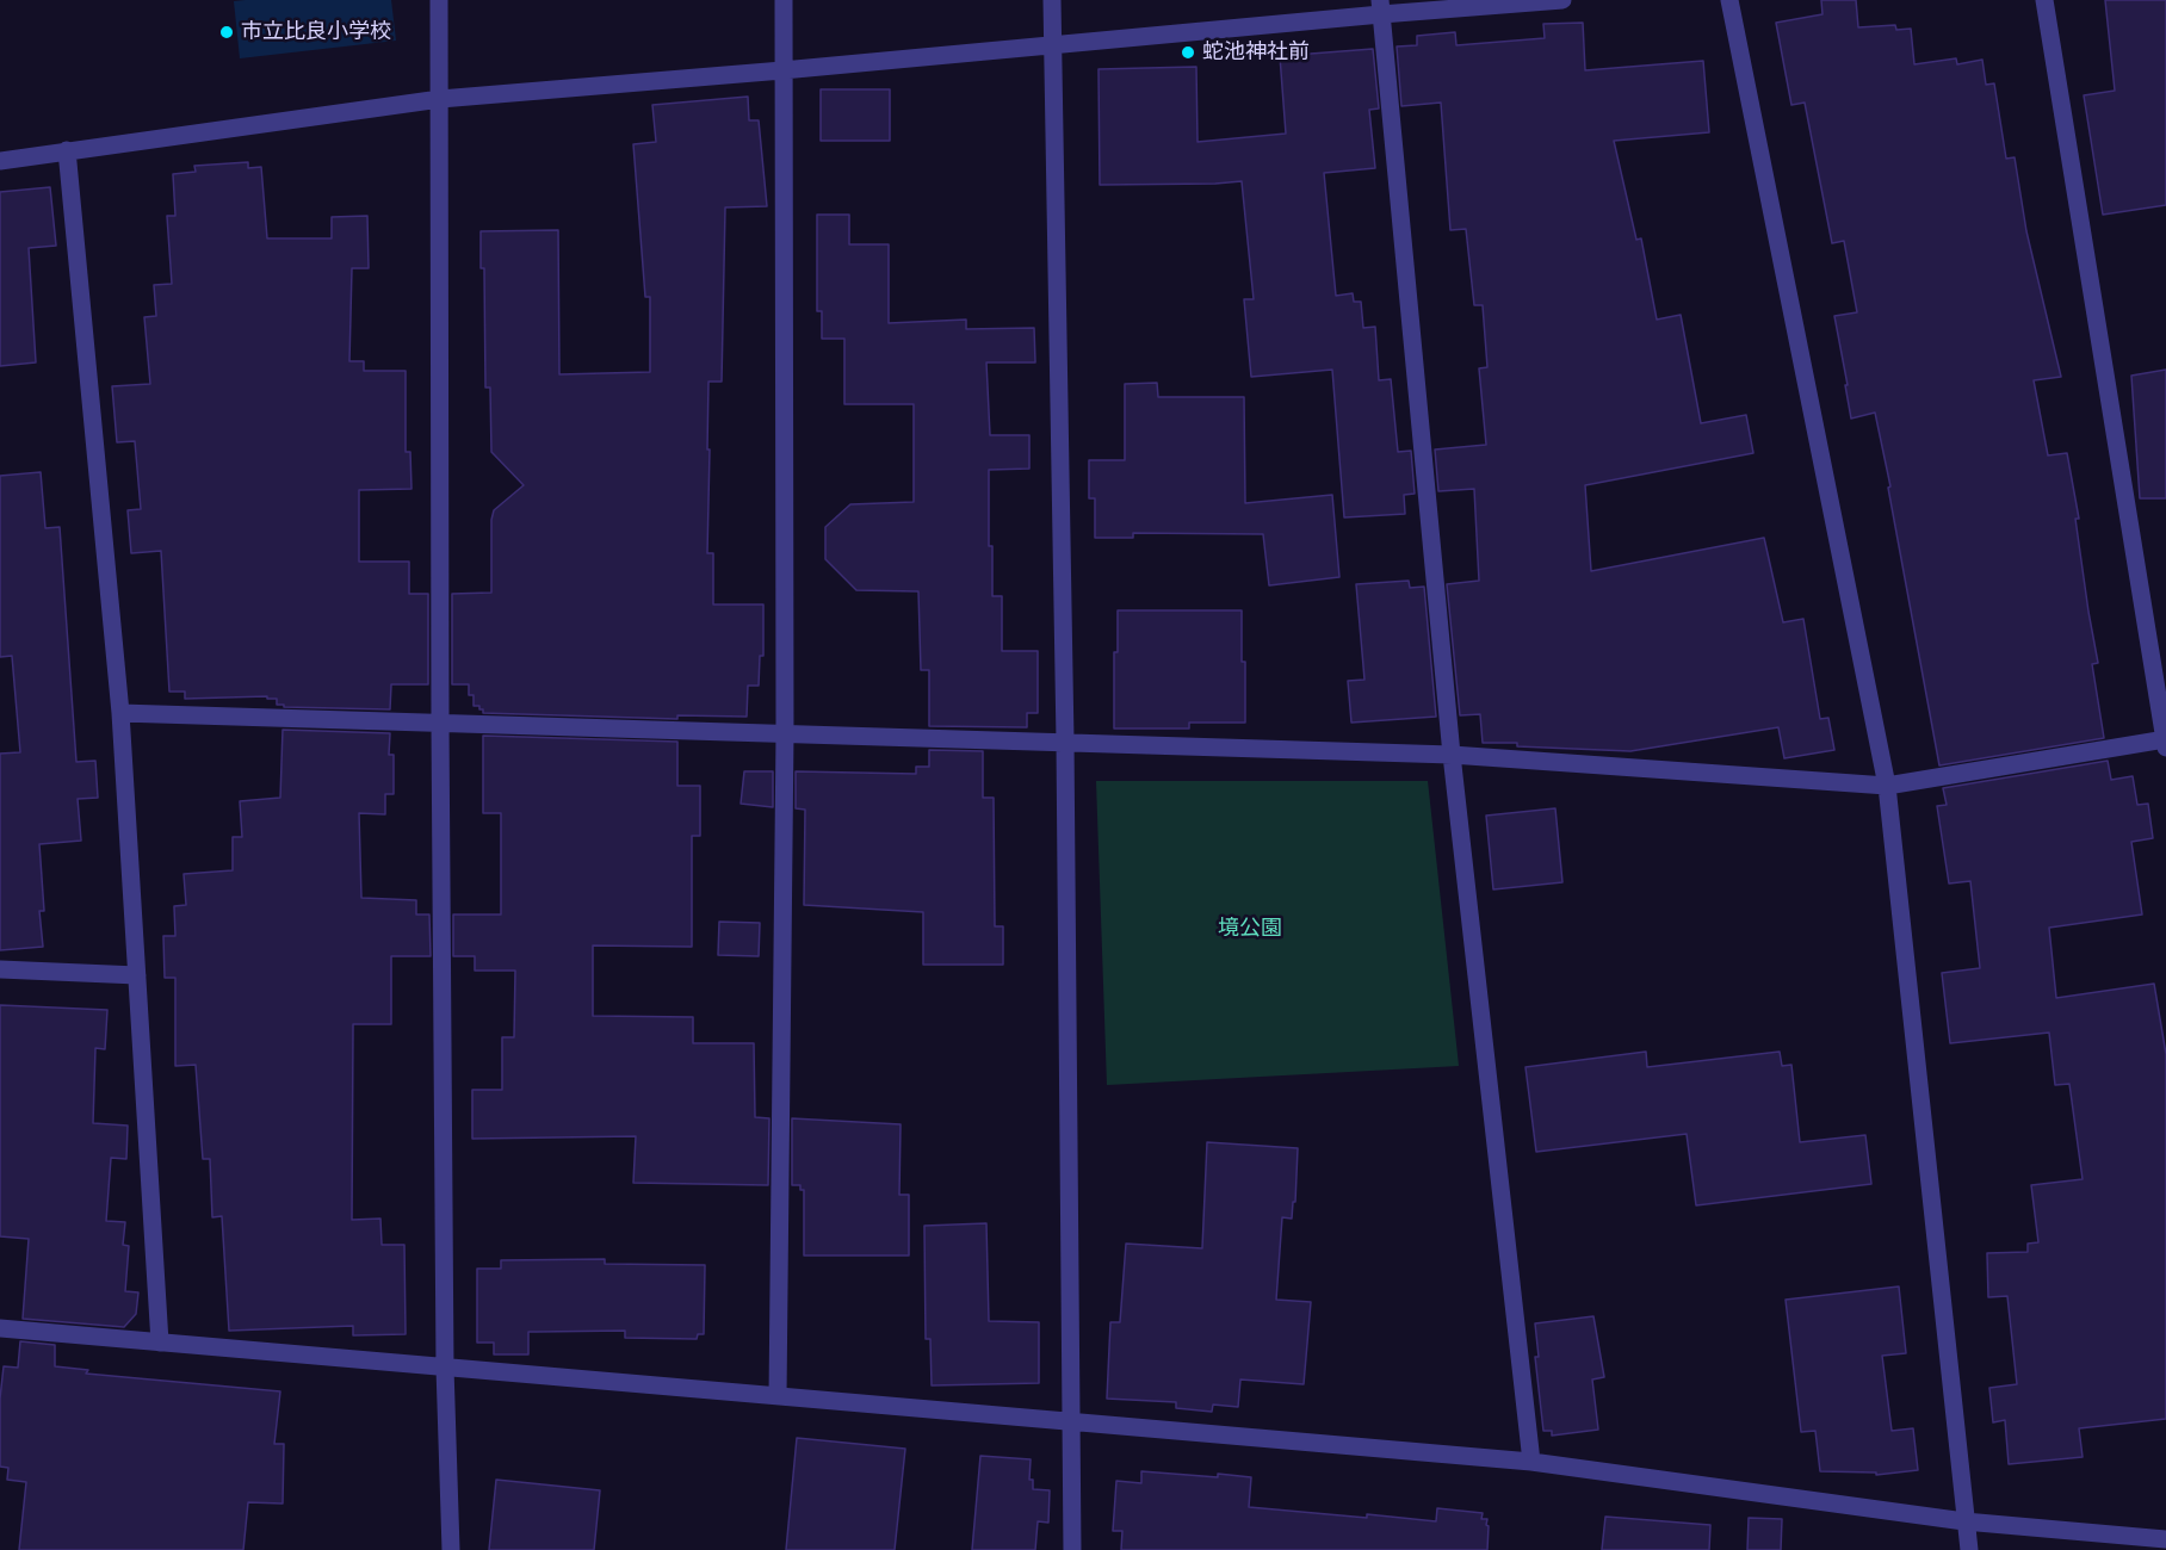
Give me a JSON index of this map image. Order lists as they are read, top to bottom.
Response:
{
  "parks": ["境公園"],
  "places": ["市立比良小学校", "蛇池神社前"]
}
